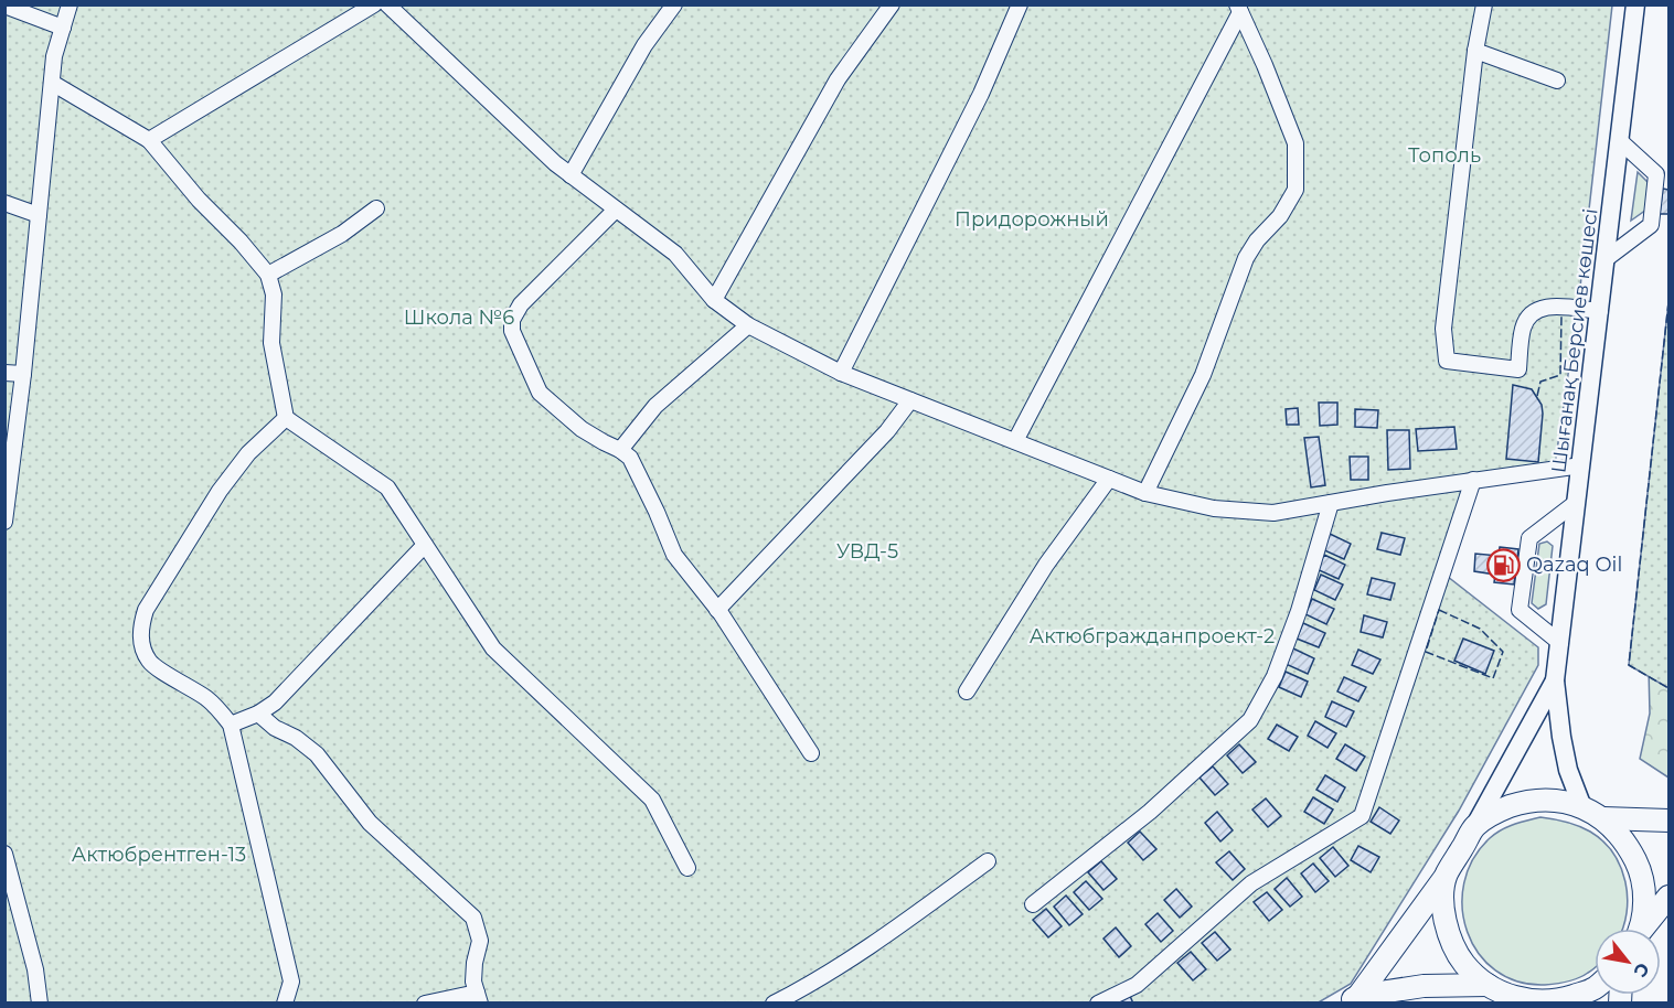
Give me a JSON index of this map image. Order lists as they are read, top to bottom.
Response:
{
  "streets": {
    "main road": ["Шығанақ Берсиев көшесі"]
  },
  "parks": [
    "Тополь",
    "Придорожный",
    "Школа №6",
    "УВД-5",
    "Актюбгражданпроект-2",
    "Актюбрентген-13"
  ],
  "places": {
    "fuel station": ["Qazaq Oil"]
  },
  "north": "bottom right"
}
